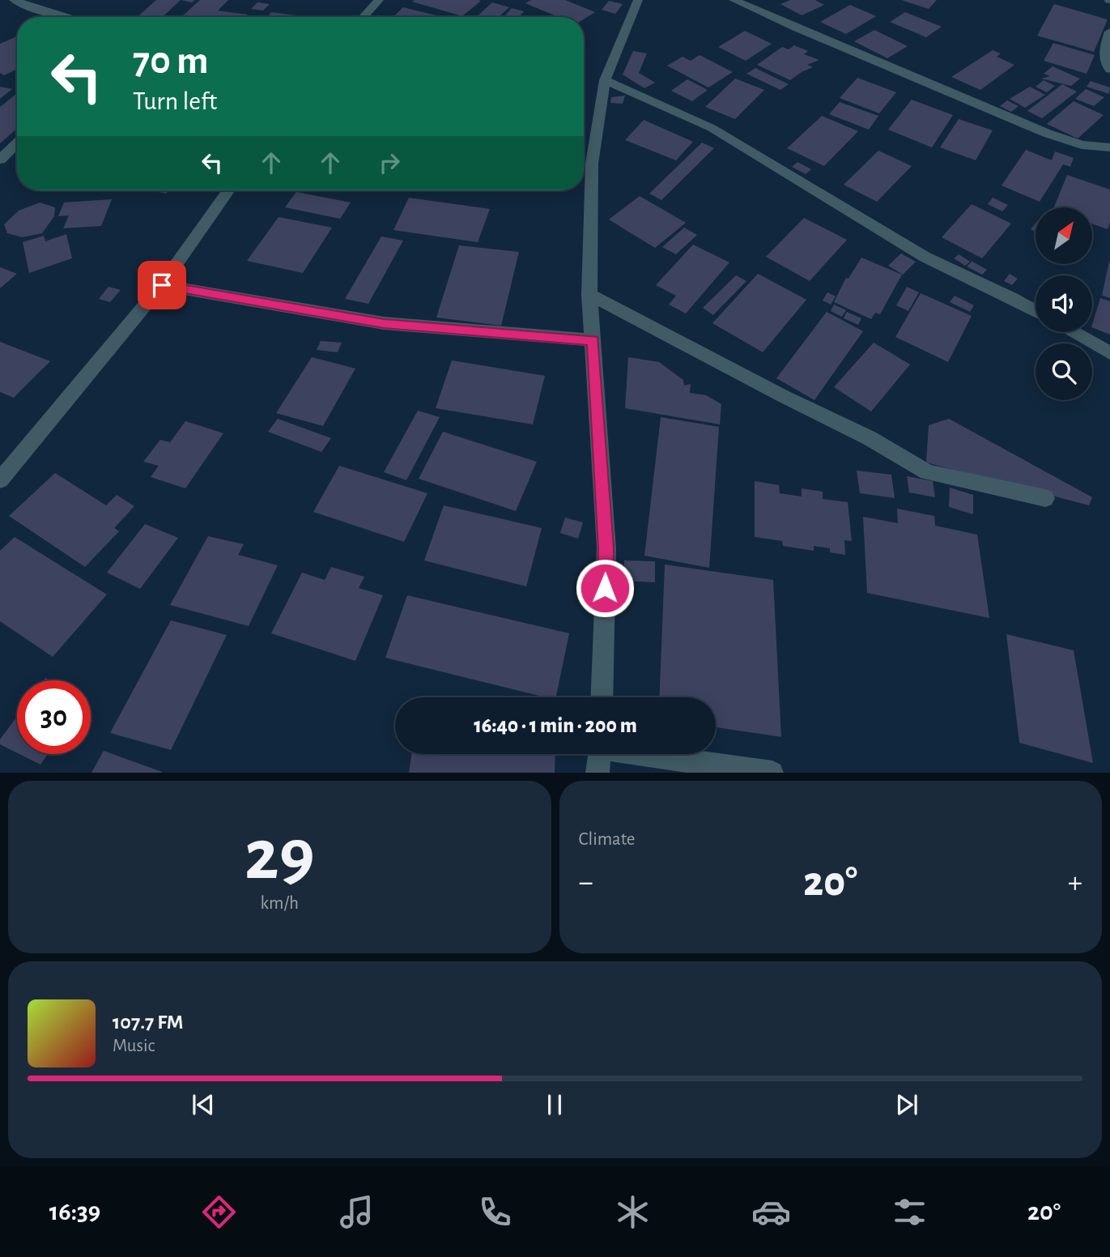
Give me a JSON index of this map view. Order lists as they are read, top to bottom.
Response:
{
  "north": "top right",
  "page": {
    "turn": ["70 m", "Turn left"],
    "limit": "30",
    "trip": "16:40 · 1 min · 200 m",
    "tile": [
      ["29", "km/h"],
      "Climate"
    ],
    "heat": ["−", "20°", "+"],
    "song": ["107.7 FM", "Music"],
    "tabs": ["16:39", "20°"]
  }
}
